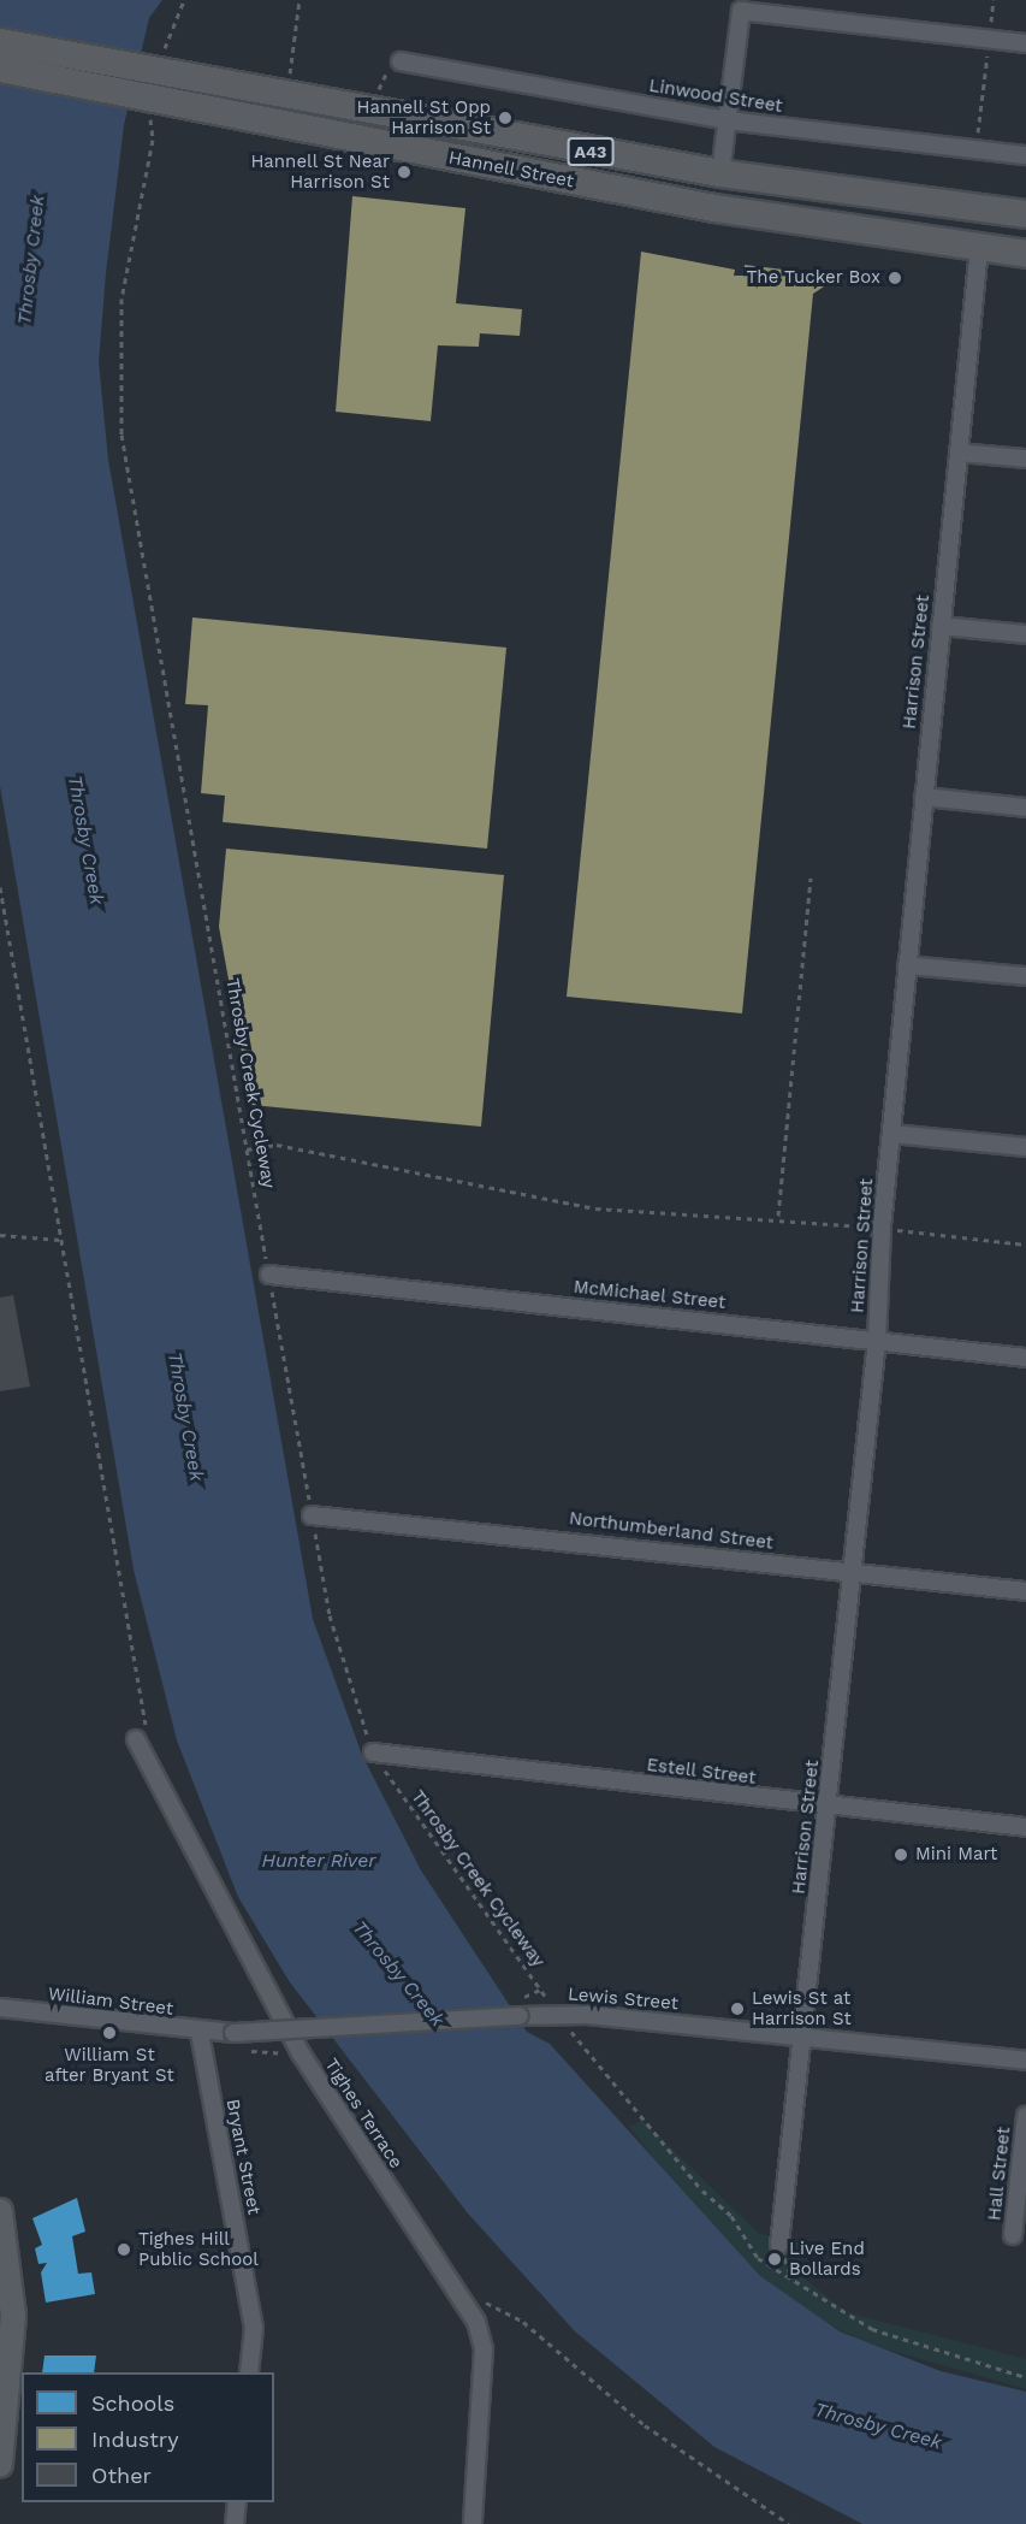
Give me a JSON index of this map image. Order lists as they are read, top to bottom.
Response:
{
  "streets": {
    "highway": ["A43", "Hannell Street"],
    "street": [
      "Linwood Street",
      "Harrison Street",
      "McMichael Street",
      "Northumberland Street",
      "Estell Street",
      "Lewis Street",
      "William Street",
      "Tighes Terrace",
      "Bryant Street",
      "Hall Street"
    ],
    "path": ["Throsby Creek Cycleway"]
  },
  "crossings": [
    ["Hannell Street", "Harrison Street"],
    ["Hannell Street", "Throsby Creek Cycleway"],
    ["Harrison Street", "McMichael Street"],
    ["Harrison Street", "Northumberland Street"],
    ["Harrison Street", "Estell Street"],
    ["Harrison Street", "Lewis Street"],
    ["Throsby Creek Cycleway", "McMichael Street"],
    ["Throsby Creek Cycleway", "Northumberland Street"],
    ["Throsby Creek Cycleway", "Estell Street"],
    ["Lewis Street", "William Street"],
    ["Lewis Street", "Bryant Street"],
    ["William Street", "Bryant Street"]
  ],
  "water": ["Throsby Creek", "Hunter River"],
  "places": [
    "Hannell St Opp Harrison St",
    "Hannell St Near Harrison St",
    "The Tucker Box",
    "Mini Mart",
    "Lewis St at Harrison St",
    "William St after Bryant St",
    "Tighes Hill Public School",
    "Live End Bollards"
  ],
  "legend": ["Schools", "Industry", "Other"]
}
